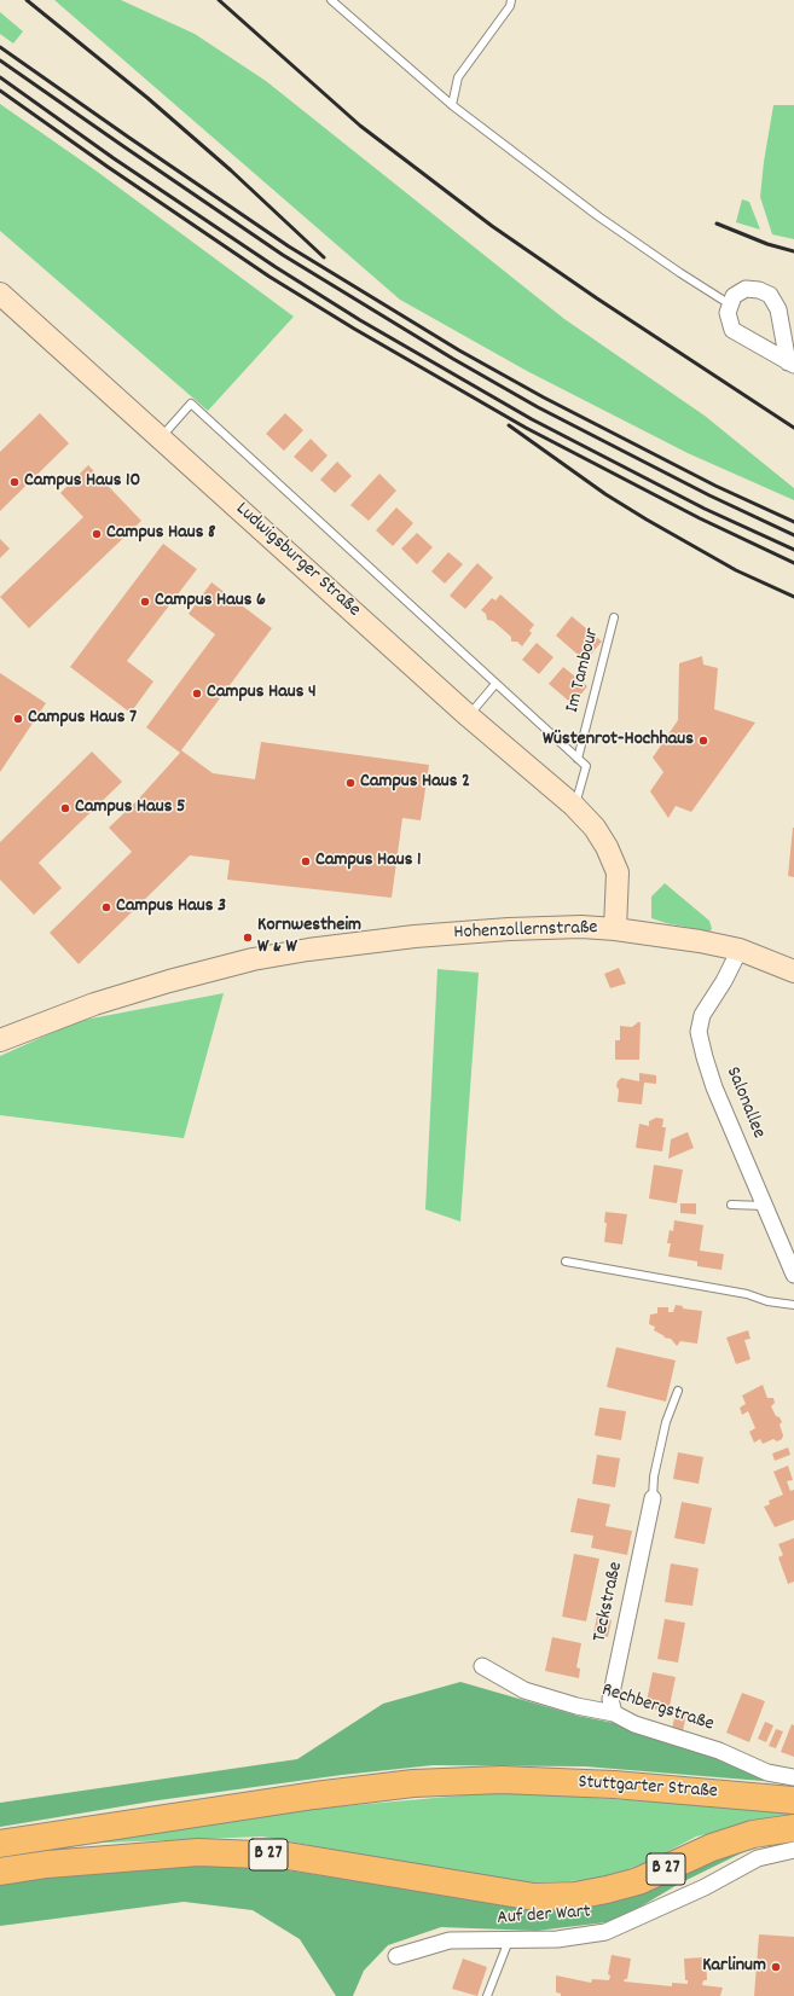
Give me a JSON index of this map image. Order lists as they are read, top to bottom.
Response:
{
  "streets": {
    "highway": ["Stuttgarter Straße", "B 27"],
    "main road": ["Ludwigsburger Straße", "Hohenzollernstraße"],
    "street": [
      "Salonallee",
      "Teckstraße",
      "Rechbergstraße",
      "Auf der Wart"
    ],
    "lane": ["Im Tambour"]
  },
  "crossings": [
    ["Ludwigsburger Straße", "Hohenzollernstraße"],
    ["Hohenzollernstraße", "Salonallee"],
    ["Teckstraße", "Rechbergstraße"]
  ],
  "places": [
    "Campus Haus 10",
    "Campus Haus 8",
    "Campus Haus 6",
    "Campus Haus 4",
    "Campus Haus 7",
    "Wüstenrot-Hochhaus",
    "Campus Haus 2",
    "Campus Haus 5",
    "Campus Haus 1",
    "Campus Haus 3",
    "Kornwestheim W & W",
    "Karlinum"
  ]
}
